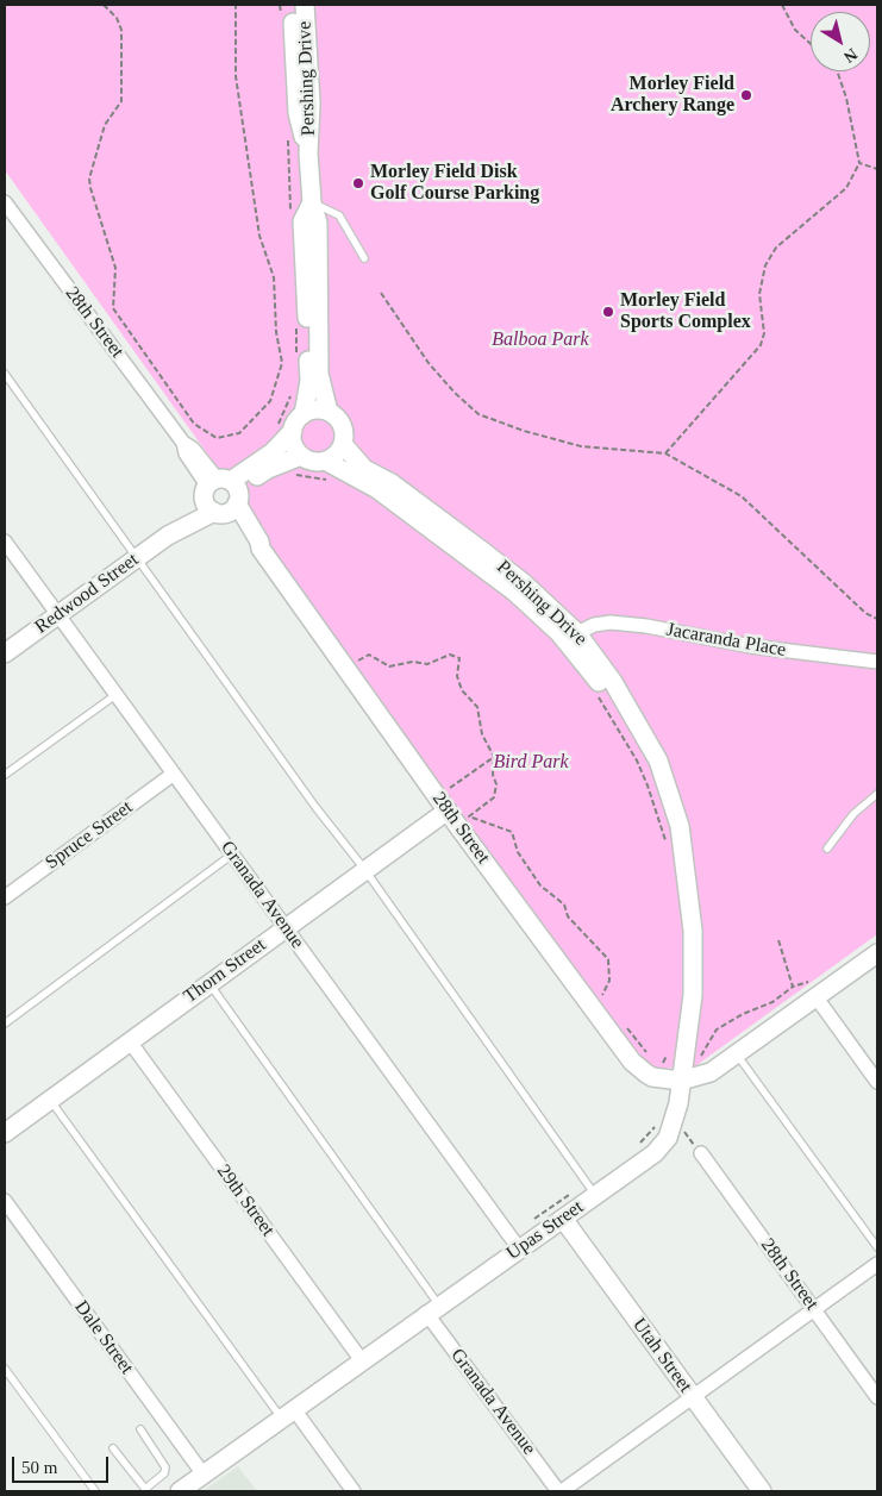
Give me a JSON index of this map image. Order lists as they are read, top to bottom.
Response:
{
  "streets": {
    "main road": [
      "Pershing Drive",
      "28th Street",
      "Redwood Street",
      "Thorn Street",
      "Upas Street",
      "Utah Street"
    ],
    "street": [
      "Jacaranda Place",
      "Spruce Street",
      "Granada Avenue",
      "29th Street",
      "Dale Street"
    ]
  },
  "crossings": [
    ["Pershing Drive", "28th Street"],
    ["Pershing Drive", "Redwood Street"],
    ["Pershing Drive", "Jacaranda Place"],
    ["Pershing Drive", "Upas Street"],
    ["28th Street", "Redwood Street"],
    ["28th Street", "Thorn Street"],
    ["28th Street", "Upas Street"],
    ["Redwood Street", "Granada Avenue"],
    ["Spruce Street", "Granada Avenue"],
    ["Granada Avenue", "Thorn Street"],
    ["Granada Avenue", "Upas Street"],
    ["Thorn Street", "29th Street"],
    ["29th Street", "Upas Street"],
    ["Upas Street", "Dale Street"],
    ["Upas Street", "Utah Street"]
  ],
  "parks": ["Balboa Park", "Bird Park"],
  "places": ["Morley Field Archery Range", "Morley Field Disk Golf Course Parking", "Morley Field Sports Complex"],
  "scale_bar": "50 m",
  "north": "bottom right"
}
